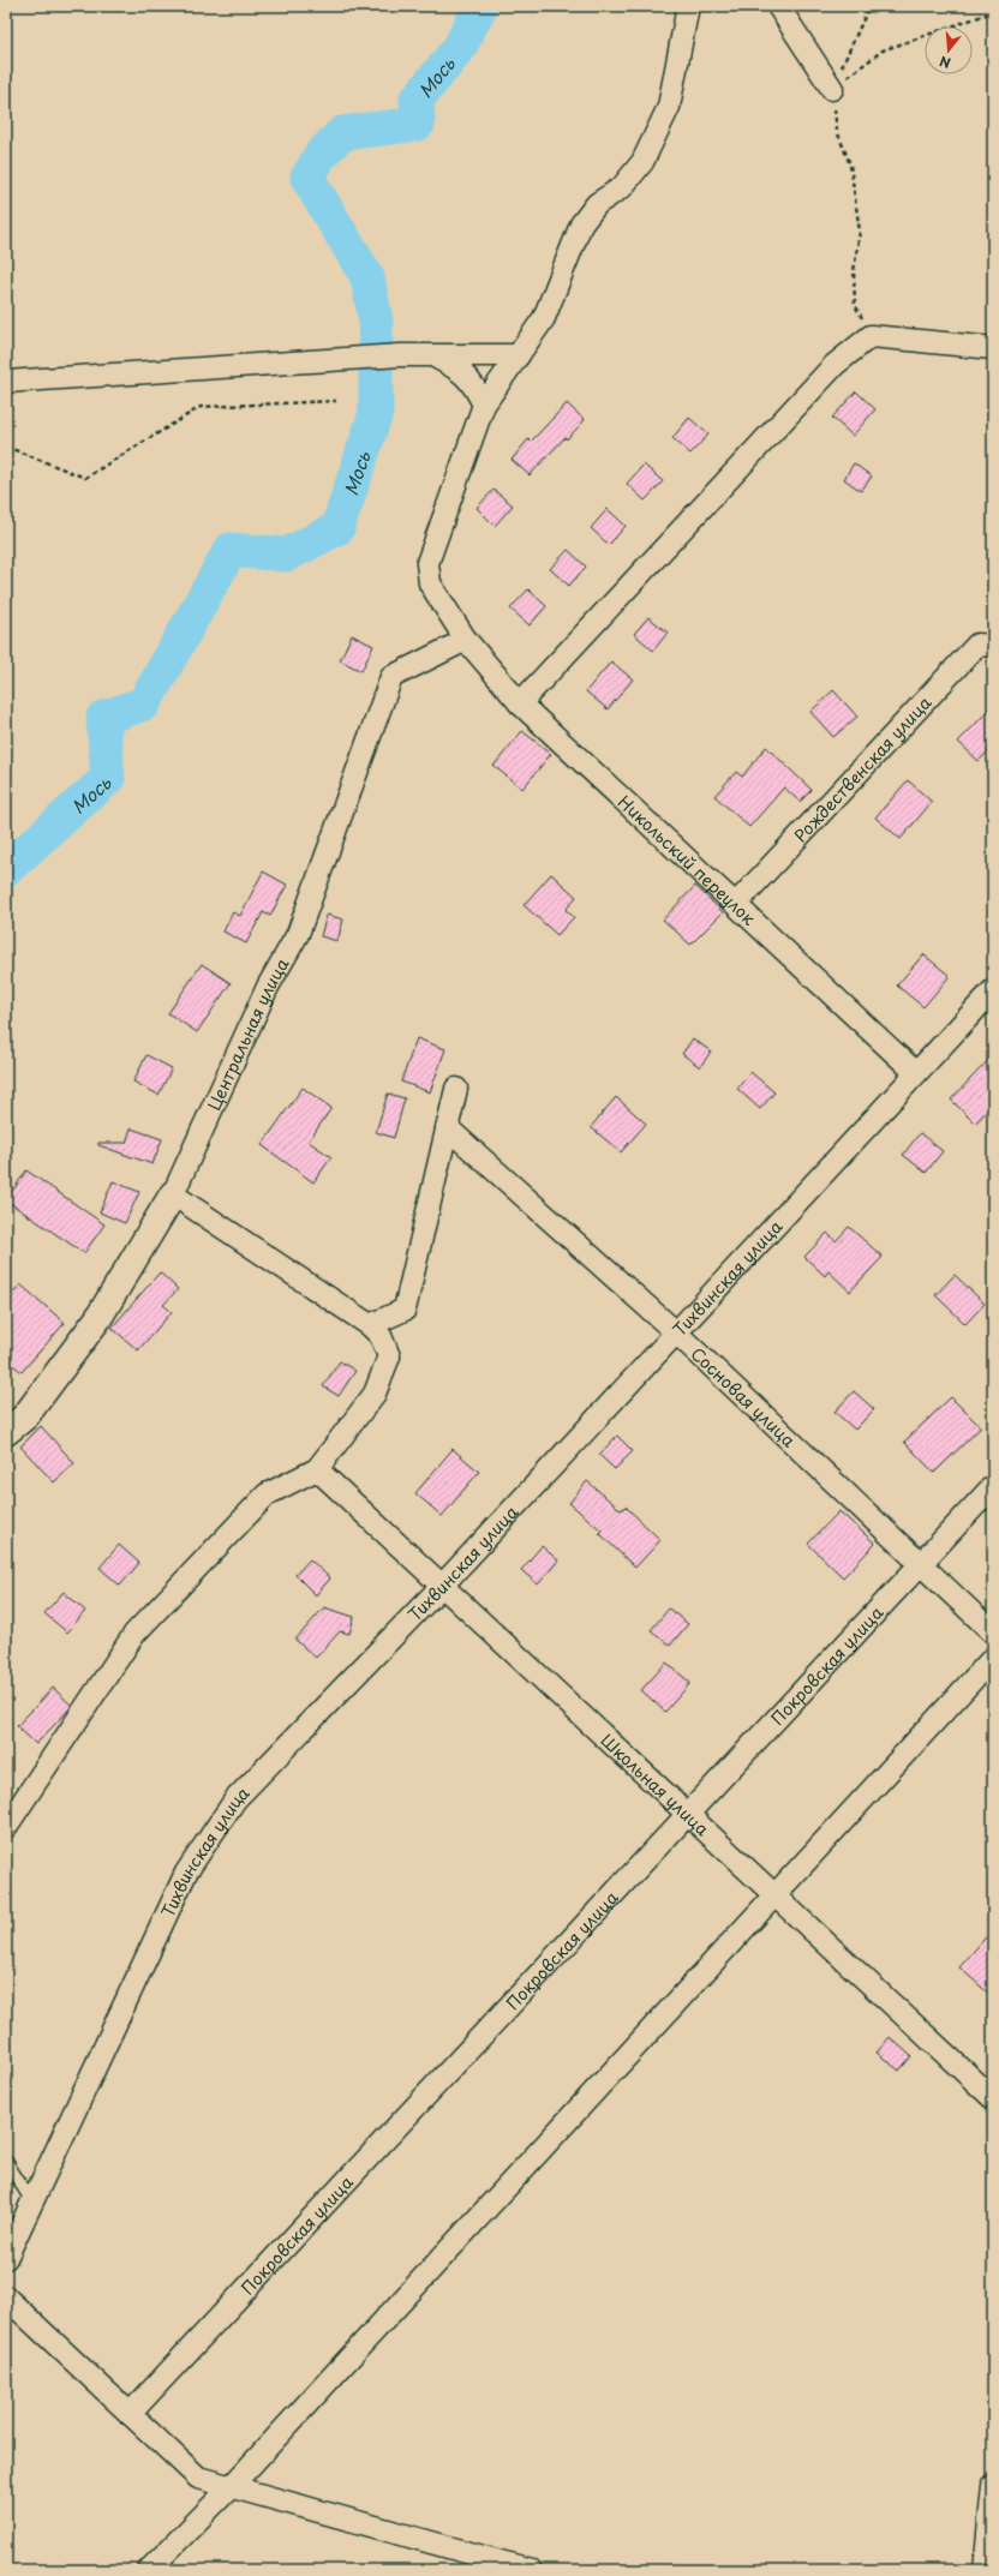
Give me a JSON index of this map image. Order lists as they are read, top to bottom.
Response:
{
  "streets": {
    "street": [
      "Рождественская улица",
      "Никольский переулок",
      "Центральная улица",
      "Тихвинская улица",
      "Сосновая улица",
      "Покровская улица",
      "Школьная улица"
    ]
  },
  "crossings": [
    ["Рождественская улица", "Никольский переулок"],
    ["Никольский переулок", "Центральная улица"],
    ["Никольский переулок", "Тихвинская улица"],
    ["Тихвинская улица", "Сосновая улица"],
    ["Тихвинская улица", "Школьная улица"],
    ["Сосновая улица", "Покровская улица"],
    ["Покровская улица", "Школьная улица"]
  ],
  "water": ["Мось"],
  "north": "bottom"
}
